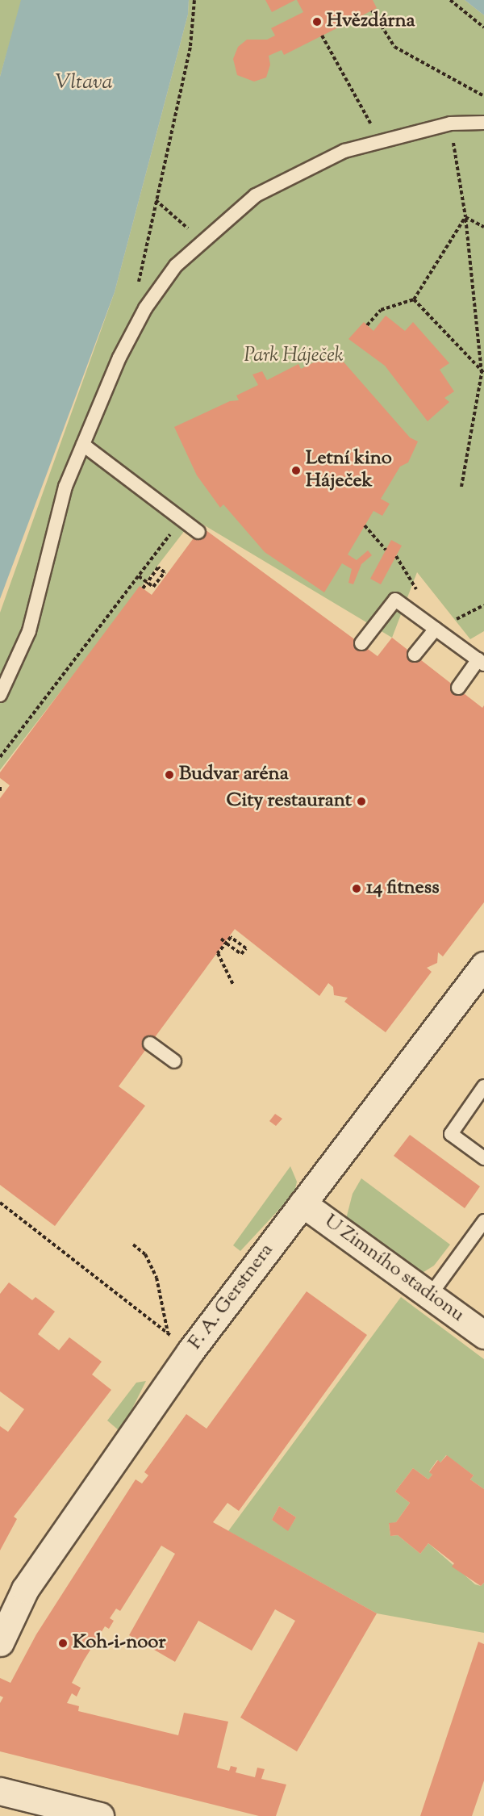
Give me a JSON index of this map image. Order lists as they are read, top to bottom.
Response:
{
  "streets": {
    "street": ["U Zimního stadionu", "F. A. Gerstnera"]
  },
  "crossings": [
    ["U Zimního stadionu", "F. A. Gerstnera"]
  ],
  "water": ["Vltava"],
  "parks": ["Park Háječek"],
  "places": [
    "Hvězdárna",
    "Letní kino Háječek",
    "Budvar aréna",
    "City restaurant",
    "14 fitness",
    "Koh-i-noor"
  ]
}
